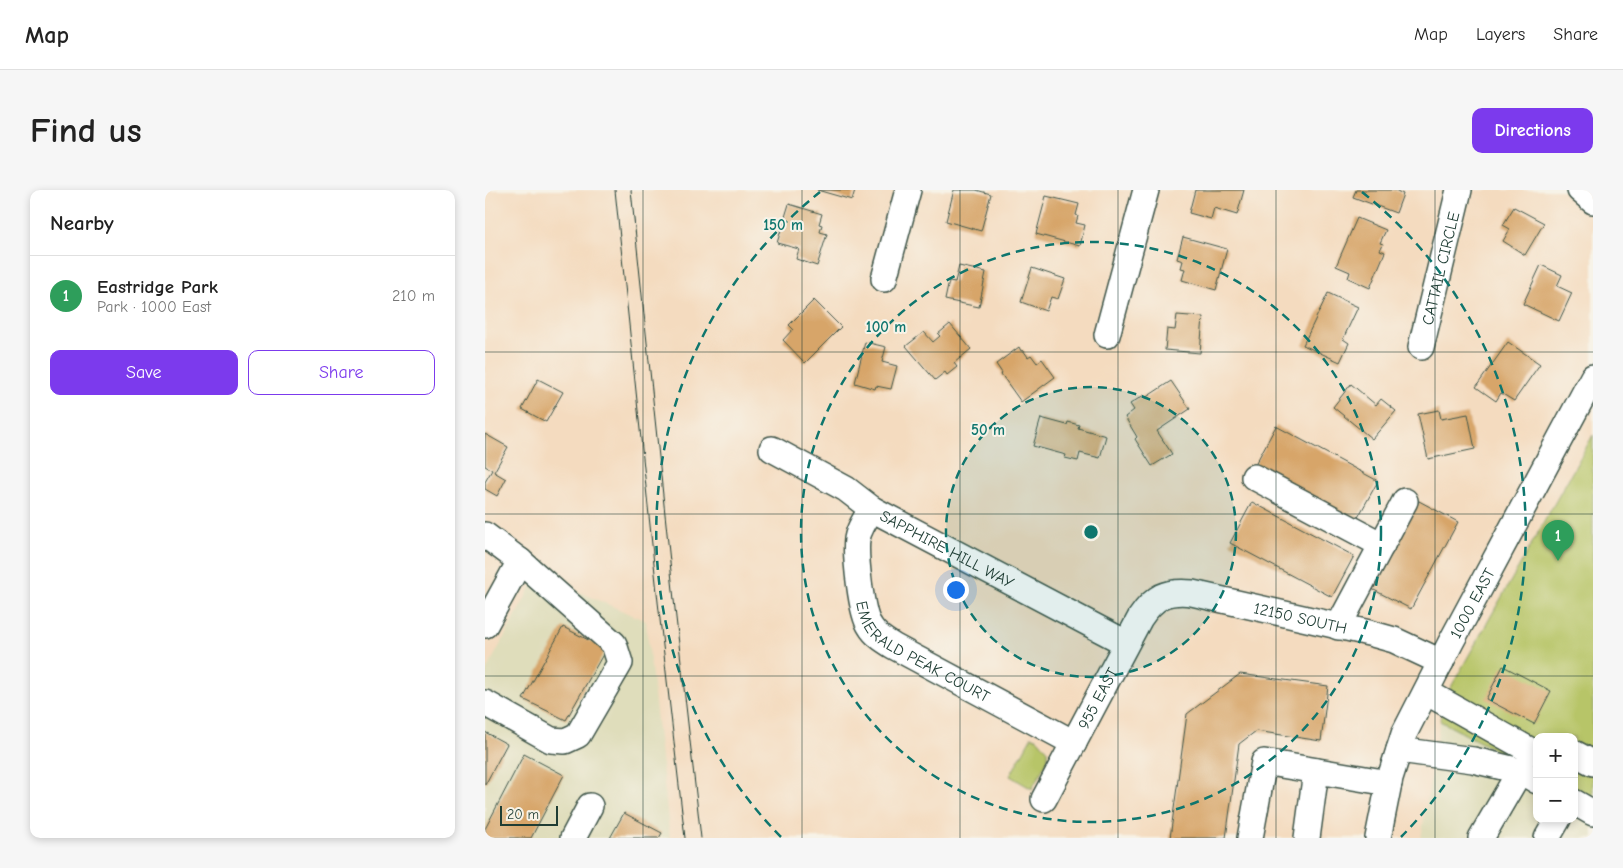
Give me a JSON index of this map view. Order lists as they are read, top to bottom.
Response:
{
  "streets": {
    "street": [
      "CATTAIL CIRCLE",
      "SAPPHIRE HILL WAY",
      "1000 EAST",
      "12150 SOUTH",
      "EMERALD PEAK COURT",
      "955 EAST"
    ]
  },
  "crossings": [
    ["SAPPHIRE HILL WAY", "EMERALD PEAK COURT"],
    ["SAPPHIRE HILL WAY", "955 EAST"],
    ["1000 EAST", "12150 SOUTH"],
    ["12150 SOUTH", "955 EAST"],
    ["EMERALD PEAK COURT", "955 EAST"]
  ],
  "scale_bar": "20 m",
  "page": {
    "header": "Map",
    "nav": ["Map", "Layers", "Share"],
    "buttons": [
      "Directions",
      ["Save", "Share"]
    ],
    "title": "Find us",
    "heading": "Nearby",
    "list": [
      {
        "mark": "1",
        "name": "Eastridge Park",
        "note": "Park · 1000 East",
        "value": "210 m"
      }
    ],
    "pins": "1",
    "map_buttons": ["+", "−"],
    "scale": "20 m"
  },
  "rings": ["150 m", "100 m", "50 m"]
}
